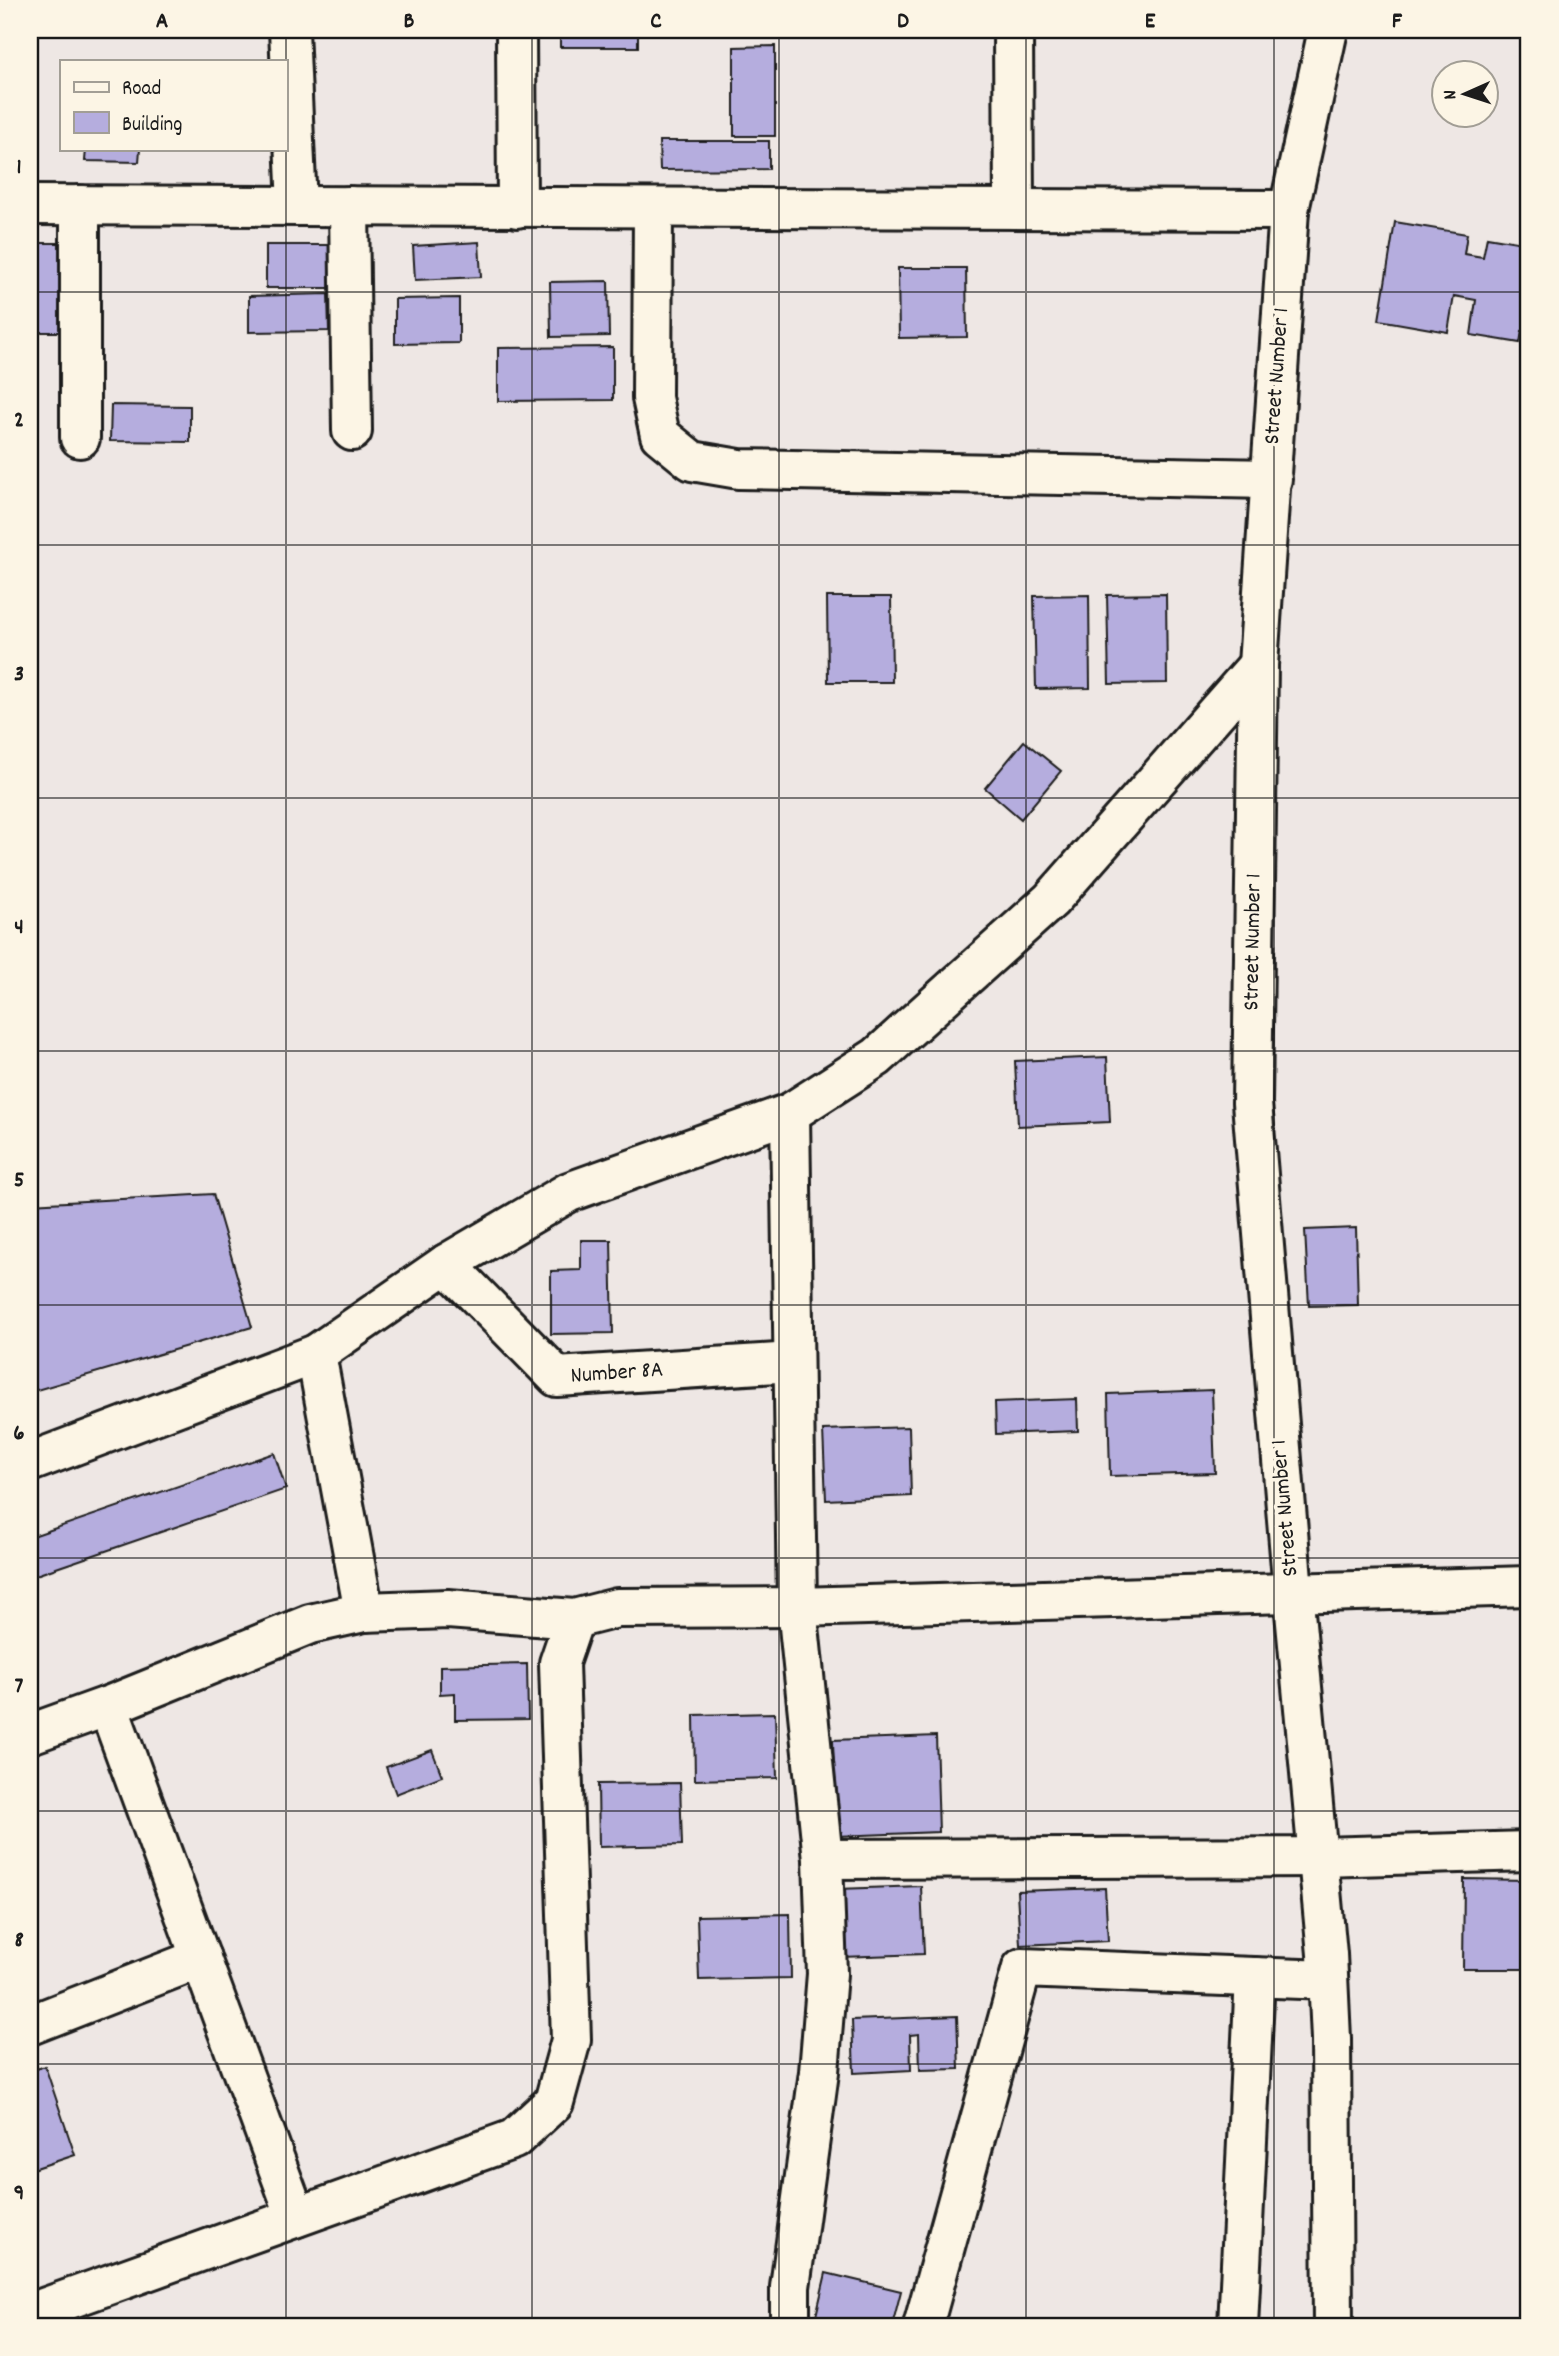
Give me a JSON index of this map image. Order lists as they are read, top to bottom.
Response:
{
  "streets": {
    "street": ["Street Number 1", "Number 8A"]
  },
  "legend": ["Road", "Building"],
  "north": "left",
  "grid": {
    "columns": [
      "A",
      "B",
      "C",
      "D",
      "E",
      "F"
    ],
    "rows": [
      "1",
      "2",
      "3",
      "4",
      "5",
      "6",
      "7",
      "8",
      "9"
    ]
  }
}
